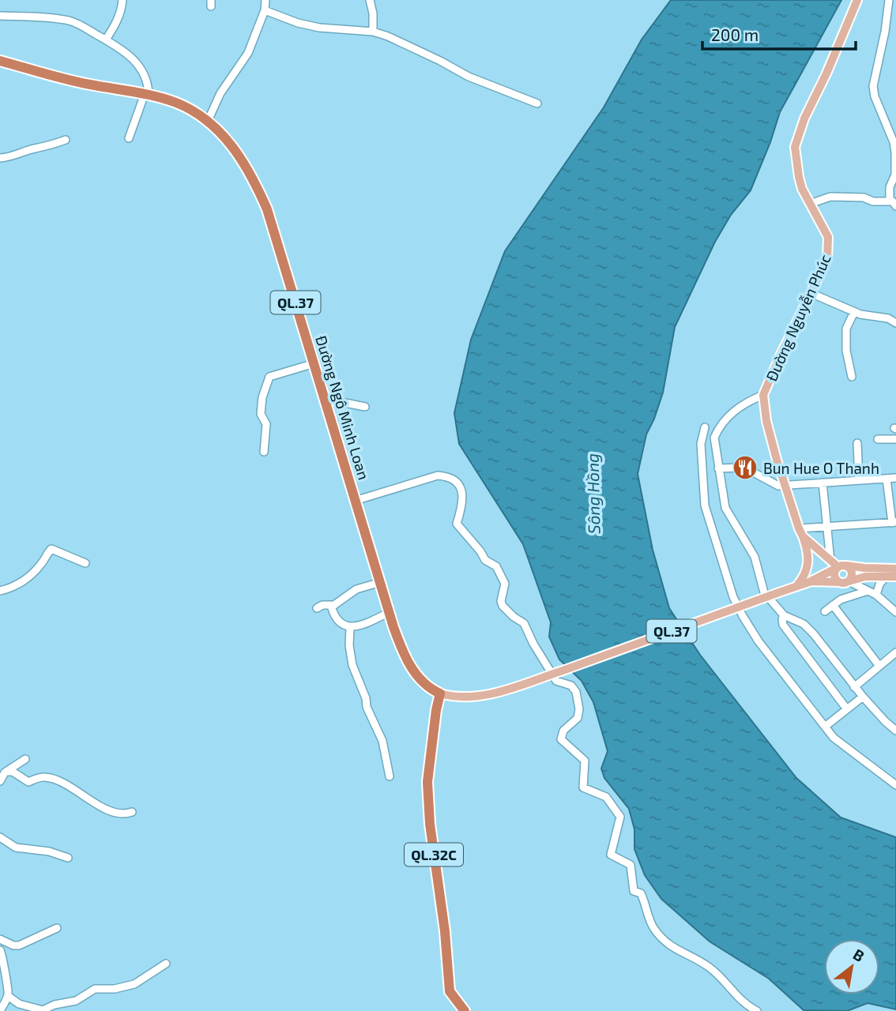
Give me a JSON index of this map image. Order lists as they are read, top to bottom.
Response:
{
  "streets": {
    "highway": ["QL.37", "Đường Ngô Minh Loan", "QL.32C"],
    "main road": ["Đường Nguyễn Phúc"]
  },
  "crossings": [
    ["QL.37", "Đường Ngô Minh Loan"],
    ["QL.37", "QL.32C"],
    ["Đường Ngô Minh Loan", "QL.32C"]
  ],
  "water": ["Sông Hồng"],
  "places": {
    "restaurant": ["Bun Hue O Thanh"]
  },
  "scale_bar": "200 m",
  "north": "top right"
}
